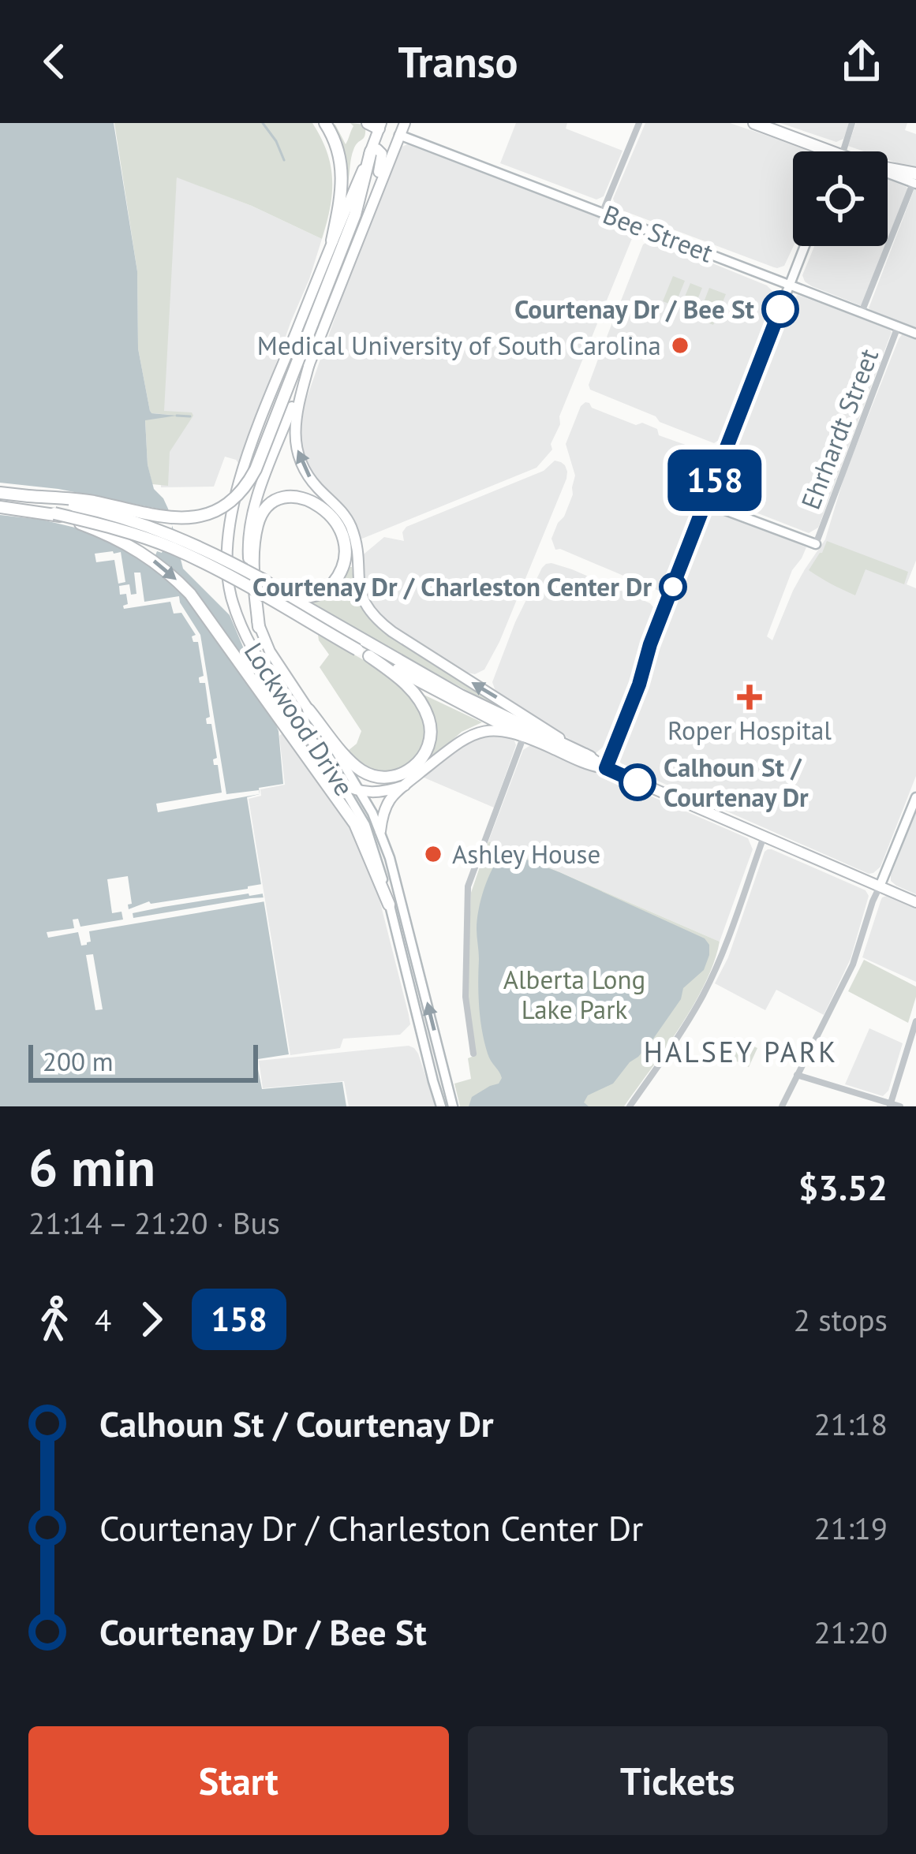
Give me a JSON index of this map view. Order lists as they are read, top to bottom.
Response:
{
  "streets": {
    "main road": ["Lockwood Drive"],
    "street": ["Bee Street", "Ehrhardt Street"]
  },
  "crossings": [
    ["Bee Street", "Ehrhardt Street"],
    ["Bee Street", "Lockwood Drive"]
  ],
  "districts": ["HALSEY PARK"],
  "parks": ["Alberta Long Lake Park"],
  "places": {
    "other": [
      "Courtenay Dr / Bee St",
      "Medical University of South Carolina",
      "Courtenay Dr / Charleston Center Dr",
      "Calhoun St / Courtenay Dr",
      "Ashley House"
    ],
    "health": ["Roper Hospital"]
  },
  "lines": ["bus line 158"],
  "scale_bar": "200 m",
  "page": {
    "header": "Transo",
    "on_map": "158",
    "scale": "200 m",
    "heading": ["6 min", "21:14 – 21:20 · Bus", "$3.52"],
    "legs": ["4", "158", "2 stops"],
    "list": [
      {
        "name": "Calhoun St / Courtenay Dr",
        "value": "21:18"
      },
      {
        "name": "Courtenay Dr / Charleston Center Dr",
        "value": "21:19"
      },
      {
        "name": "Courtenay Dr / Bee St",
        "value": "21:20"
      }
    ],
    "buttons": ["Start", "Tickets"]
  }
}
